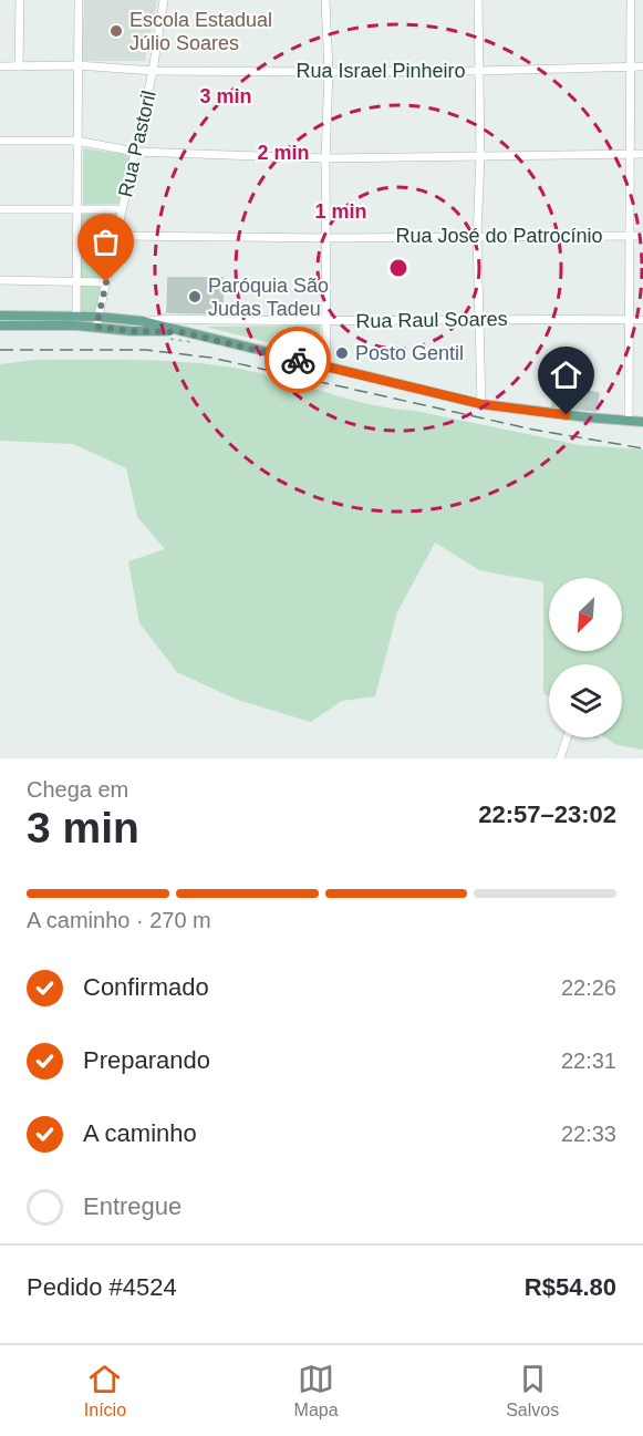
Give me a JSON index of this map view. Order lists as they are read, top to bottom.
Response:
{
  "streets": {
    "street": [
      "Rua Israel Pinheiro",
      "Rua Pastoril",
      "Rua José do Patrocínio",
      "Rua Raul Soares"
    ]
  },
  "crossings": [
    ["Rua Israel Pinheiro", "Rua Pastoril"],
    ["Rua Pastoril", "Rua José do Patrocínio"]
  ],
  "places": ["Escola Estadual Júlio Soares", "Paróquia São Judas Tadeu", "Posto Gentil"],
  "north": "bottom left",
  "page": {
    "heading": ["3 min", "Chega em", "22:57–23:02"],
    "panel": ["Pedido #4524", "R$54.80"],
    "bar": "A caminho · 270 m",
    "list": [
      ["Confirmado", "22:26"],
      ["Preparando", "22:31"],
      ["A caminho", "22:33"],
      "Entregue"
    ],
    "tabs": ["Início", "Mapa", "Salvos"]
  },
  "rings": ["3 min", "2 min", "1 min"]
}
